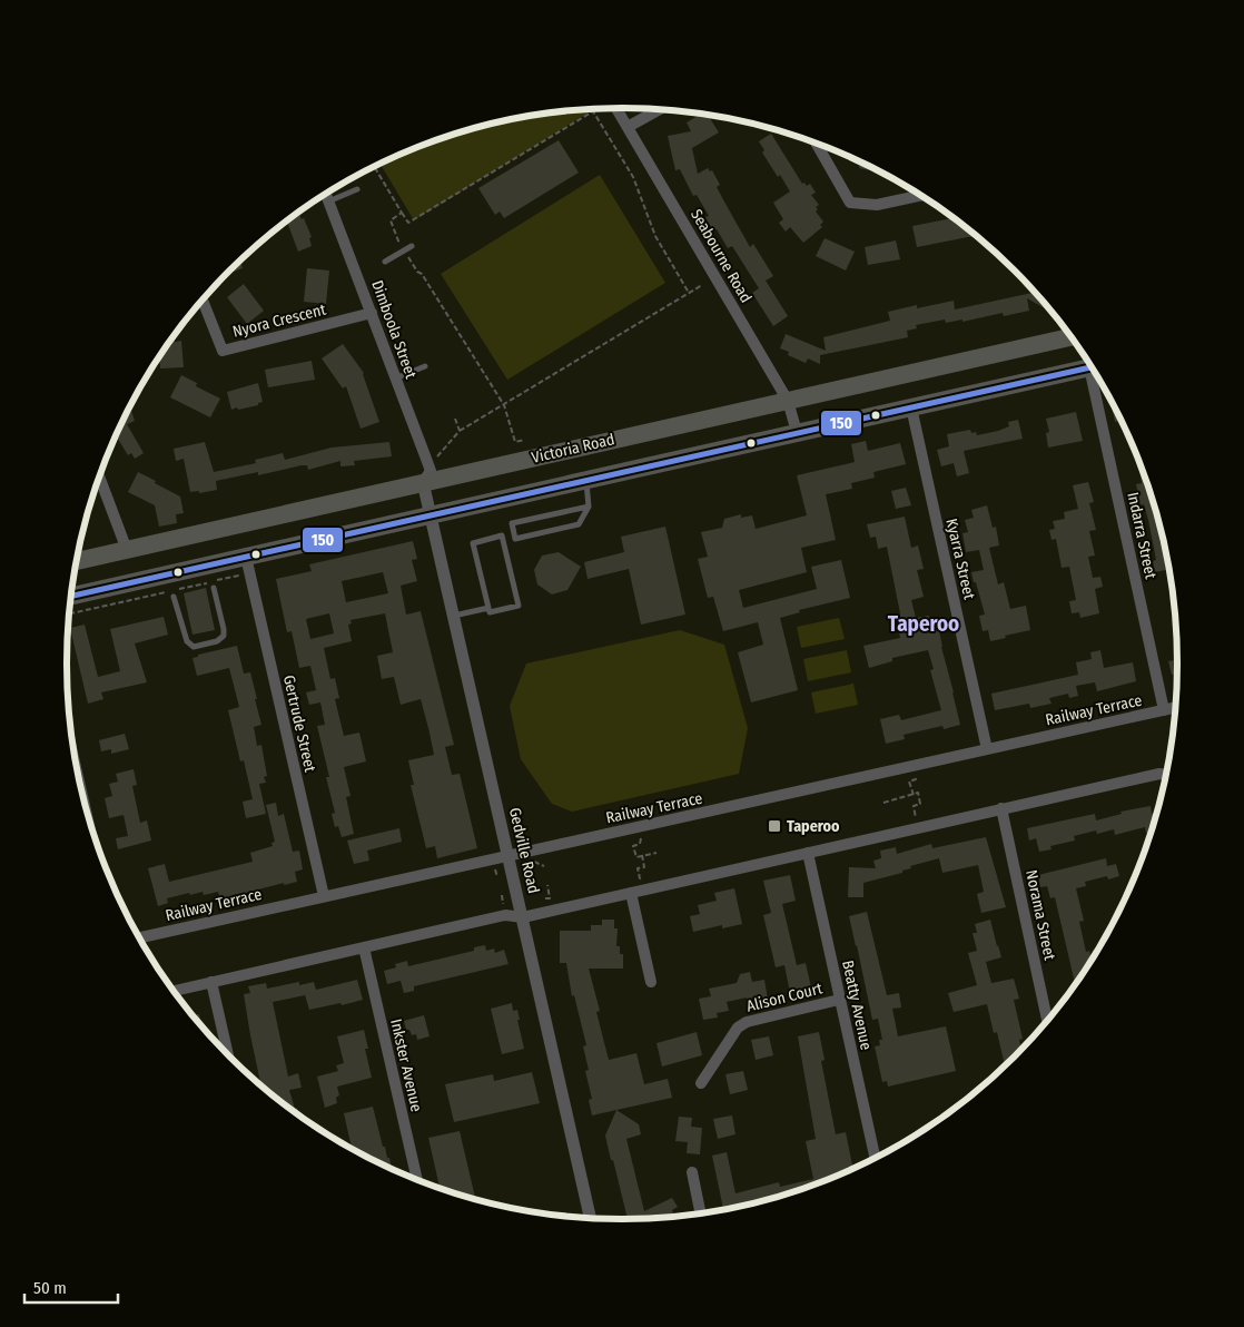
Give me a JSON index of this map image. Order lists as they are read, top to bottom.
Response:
{
  "streets": {
    "highway": ["Victoria Road"],
    "street": [
      "Seabourne Road",
      "Nyora Crescent",
      "Dimboola Street",
      "Indarra Street",
      "Kyarra Street",
      "Railway Terrace",
      "Gertrude Street",
      "Gedville Road",
      "Norama Street",
      "Alison Court",
      "Beatty Avenue",
      "Inkster Avenue"
    ]
  },
  "crossings": [
    ["Seabourne Road", "Victoria Road"],
    ["Nyora Crescent", "Dimboola Street"],
    ["Dimboola Street", "Victoria Road"],
    ["Dimboola Street", "Gedville Road"],
    ["Victoria Road", "Gedville Road"],
    ["Indarra Street", "Railway Terrace"],
    ["Kyarra Street", "Railway Terrace"],
    ["Railway Terrace", "Gertrude Street"],
    ["Railway Terrace", "Gedville Road"],
    ["Alison Court", "Beatty Avenue"]
  ],
  "districts": ["Taperoo"],
  "places": {
    "transit": ["Taperoo"]
  },
  "lines": ["transit line 150"],
  "scale_bar": "50 m"
}
